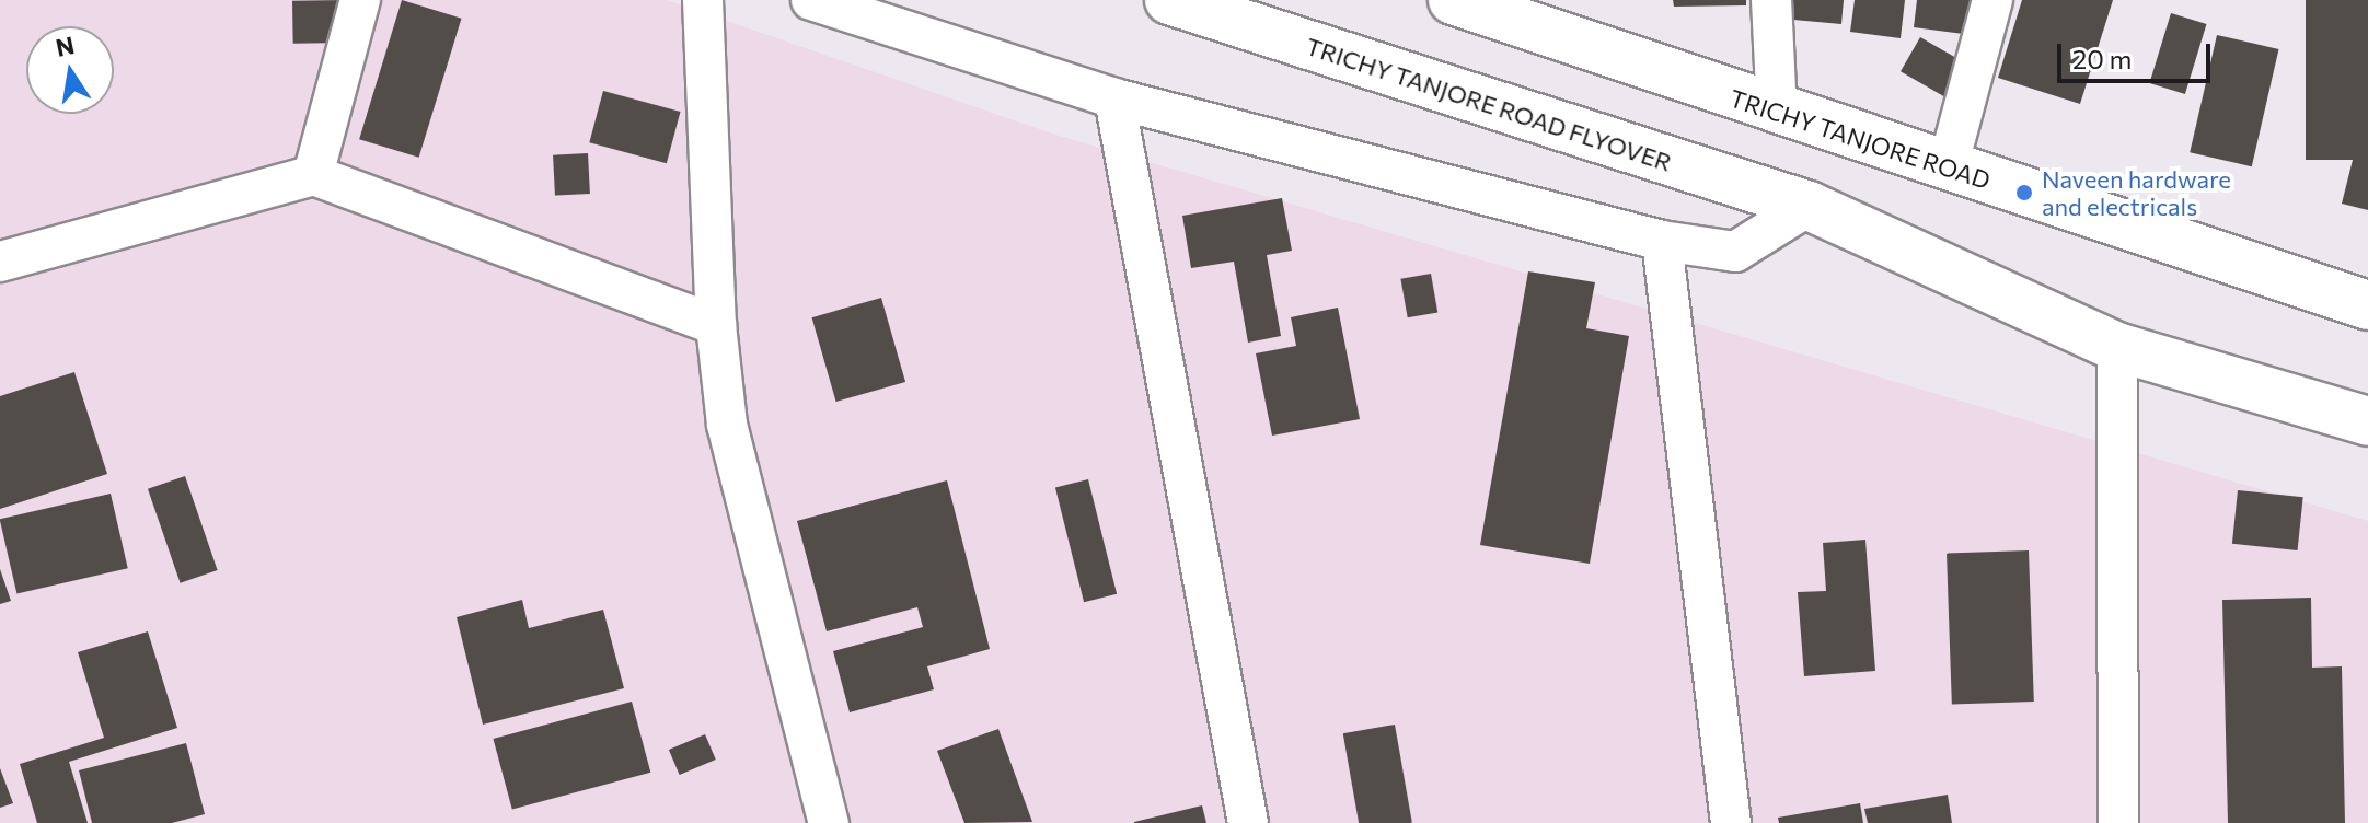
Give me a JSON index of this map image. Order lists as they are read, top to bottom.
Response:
{
  "streets": {
    "highway": ["TRICHY TANJORE ROAD FLYOVER", "TRICHY TANJORE ROAD"]
  },
  "places": ["Naveen hardware and electricals"],
  "scale_bar": "20 m",
  "north": "top"
}
